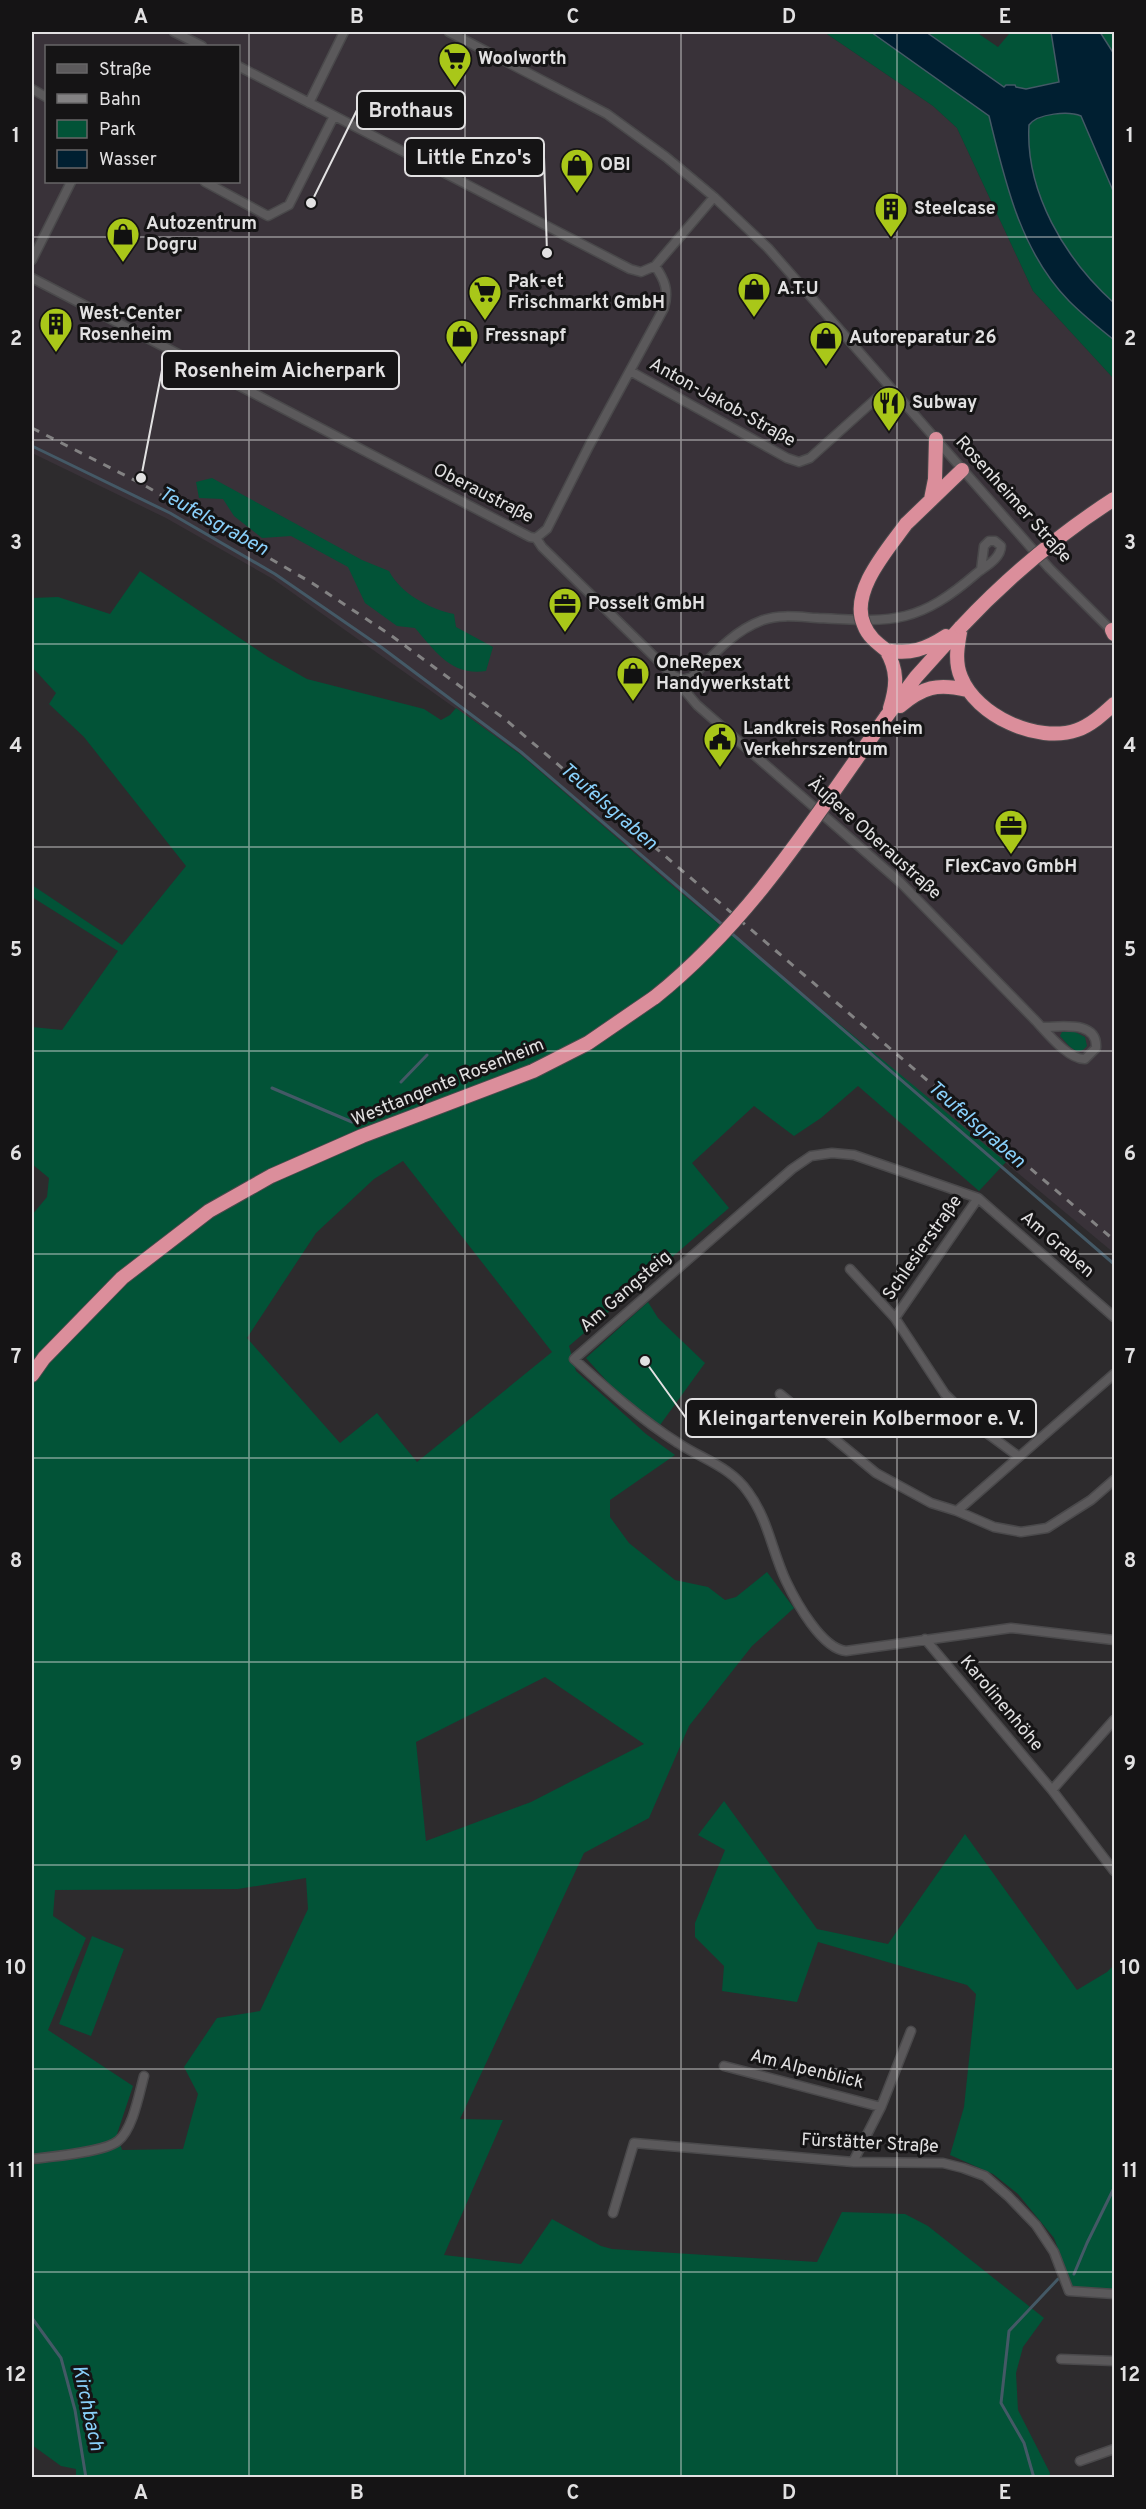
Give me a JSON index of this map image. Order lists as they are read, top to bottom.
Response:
{
  "streets": {
    "highway": ["Westtangente Rosenheim"],
    "street": [
      "Anton-Jakob-Straße",
      "Oberaustraße",
      "Rosenheimer Straße",
      "Äußere Oberaustraße",
      "Am Graben",
      "Schlesierstraße",
      "Am Gangsteig",
      "Karolinenhöhe",
      "Am Alpenblick",
      "Fürstätter Straße"
    ]
  },
  "crossings": [
    ["Anton-Jakob-Straße", "Rosenheimer Straße"],
    ["Oberaustraße", "Äußere Oberaustraße"],
    ["Am Graben", "Schlesierstraße"],
    ["Am Graben", "Am Gangsteig"],
    ["Schlesierstraße", "Am Gangsteig"],
    ["Am Gangsteig", "Karolinenhöhe"],
    ["Am Alpenblick", "Fürstätter Straße"]
  ],
  "water": ["Teufelsgraben", "Kirchbach"],
  "places": {
    "supermarket": ["Woolworth", "Pak-et Frischmarkt GmbH"],
    "shop": [
      "OBI",
      "Autozentrum Dogru",
      "A.T.U",
      "Fressnapf",
      "Autoreparatur 26",
      "OneRepex Handywerkstatt"
    ],
    "other": [
      "Brothaus",
      "Little Enzo's",
      "Rosenheim Aicherpark",
      "Kleingartenverein Kolbermoor e. V."
    ],
    "building": ["Steelcase", "West-Center Rosenheim"],
    "restaurant": ["Subway"],
    "office": ["Posselt GmbH", "FlexCavo GmbH"],
    "public building": ["Landkreis Rosenheim Verkehrszentrum"]
  },
  "legend": [
    "Straße",
    "Bahn",
    "Park",
    "Wasser"
  ],
  "grid": {
    "columns": [
      "A",
      "B",
      "C",
      "D",
      "E"
    ],
    "rows": [
      "1",
      "2",
      "3",
      "4",
      "5",
      "6",
      "7",
      "8",
      "9",
      "10",
      "11",
      "12"
    ]
  }
}
